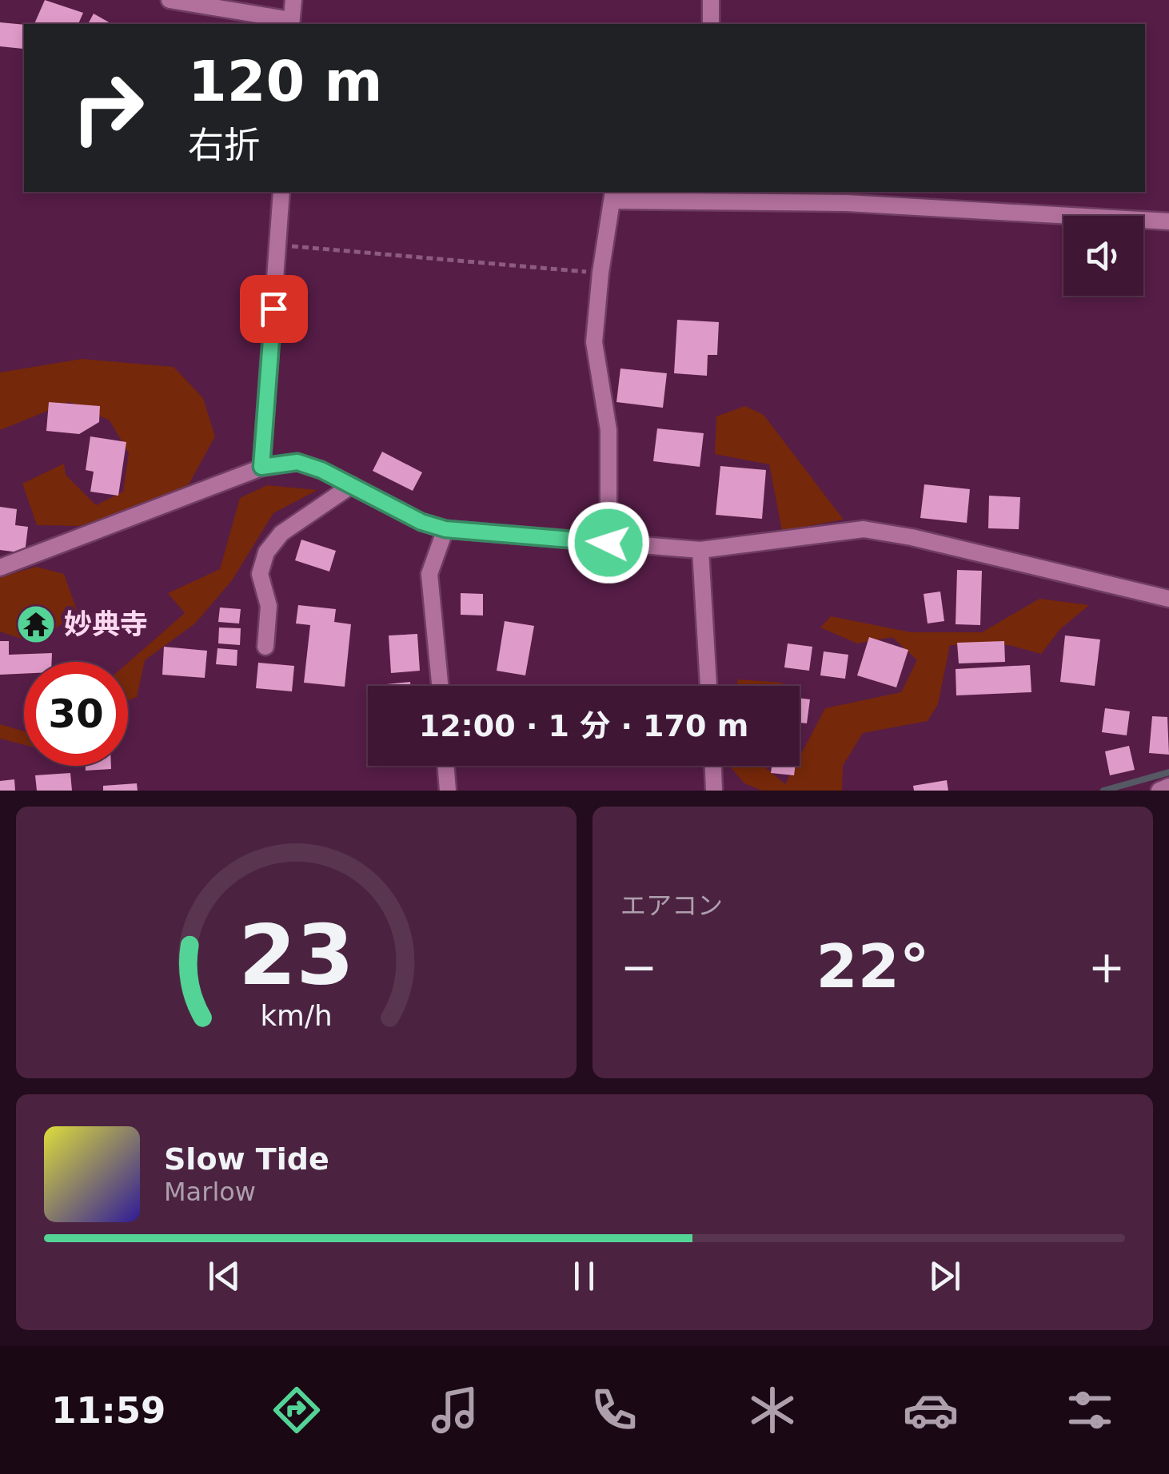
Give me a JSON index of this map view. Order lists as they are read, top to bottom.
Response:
{
  "places": {
    "temple": ["妙典寺"]
  },
  "page": {
    "turn": ["120 m", "右折"],
    "limit": "30",
    "trip": "12:00 · 1 分 · 170 m",
    "tile": "エアコン",
    "heat": ["−", "22°", "+"],
    "song": ["Slow Tide", "Marlow"],
    "tabs": "11:59",
    "gauge": ["23", "km/h"]
  }
}
